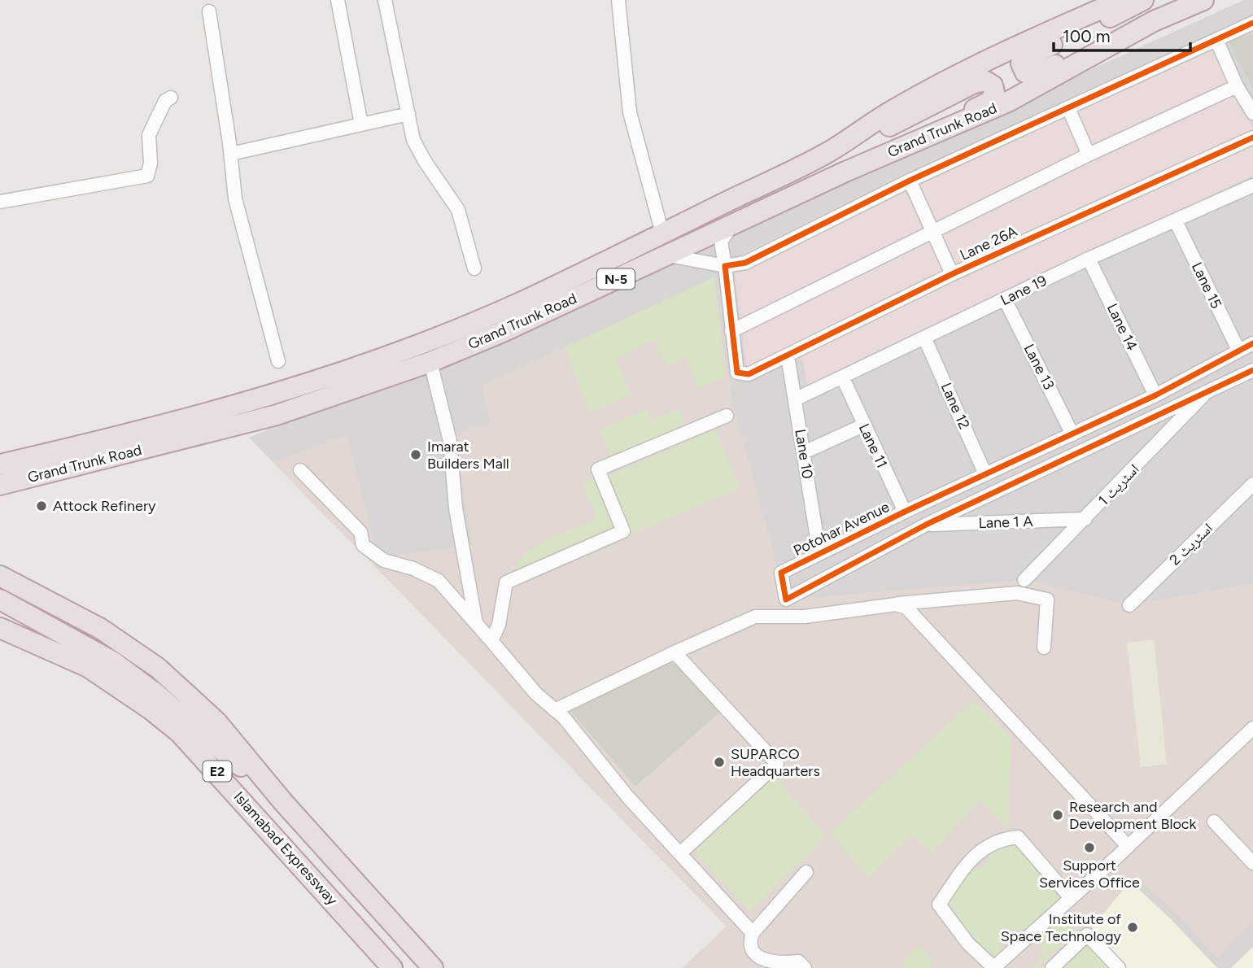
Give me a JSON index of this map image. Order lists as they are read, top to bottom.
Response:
{
  "streets": {
    "highway": [
      "Grand Trunk Road",
      "N-5",
      "E2",
      "Islamabad Expressway"
    ],
    "street": [
      "Lane 26A",
      "Lane 15",
      "Lane 19",
      "Lane 14",
      "Lane 13",
      "Lane 12",
      "Lane 11",
      "Lane 10",
      "اسٹریٹ 1",
      "Lane 1 A",
      "Potohar Avenue",
      "اسٹریٹ 2"
    ]
  },
  "crossings": [
    ["Lane 26A", "Lane 10"],
    ["Lane 15", "Lane 19"],
    ["Lane 15", "Potohar Avenue"],
    ["Lane 19", "Lane 14"],
    ["Lane 19", "Lane 13"],
    ["Lane 19", "Lane 12"],
    ["Lane 19", "Lane 11"],
    ["Lane 19", "Lane 10"],
    ["Lane 14", "Potohar Avenue"],
    ["Lane 13", "Potohar Avenue"],
    ["Lane 12", "Potohar Avenue"],
    ["Lane 11", "Potohar Avenue"],
    ["Lane 10", "Potohar Avenue"],
    ["اسٹریٹ 1", "Lane 1 A"],
    ["اسٹریٹ 1", "Potohar Avenue"],
    ["Lane 1 A", "Potohar Avenue"]
  ],
  "places": [
    "Imarat Builders Mall",
    "Attock Refinery",
    "SUPARCO Headquarters",
    "Research and Development Block",
    "Support Services Office",
    "Institute of Space Technology"
  ],
  "scale_bar": "100 m"
}
